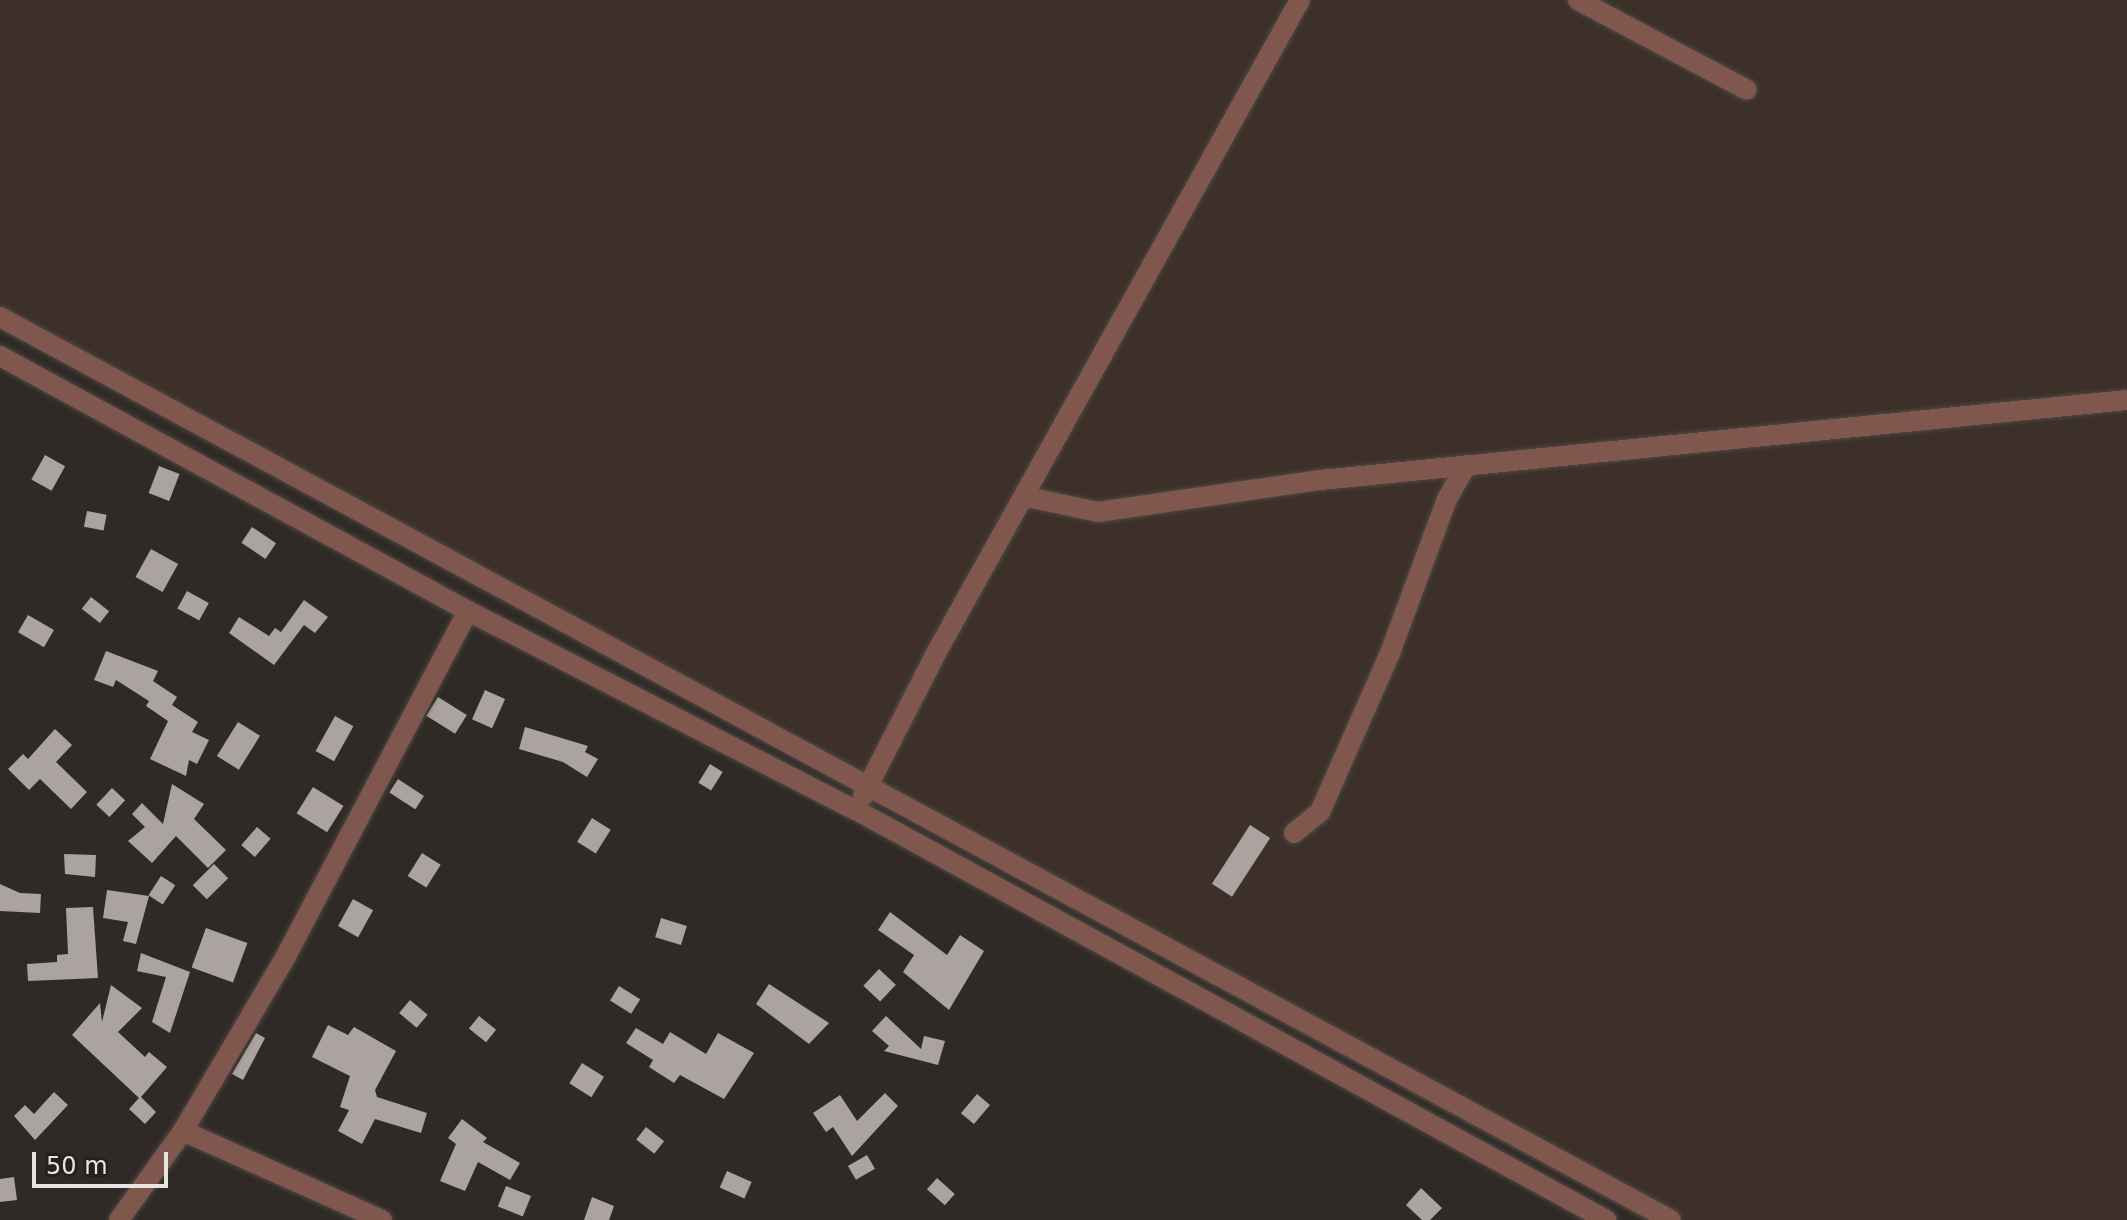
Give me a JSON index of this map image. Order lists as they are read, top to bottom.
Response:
{
  "scale_bar": "50 m"
}
